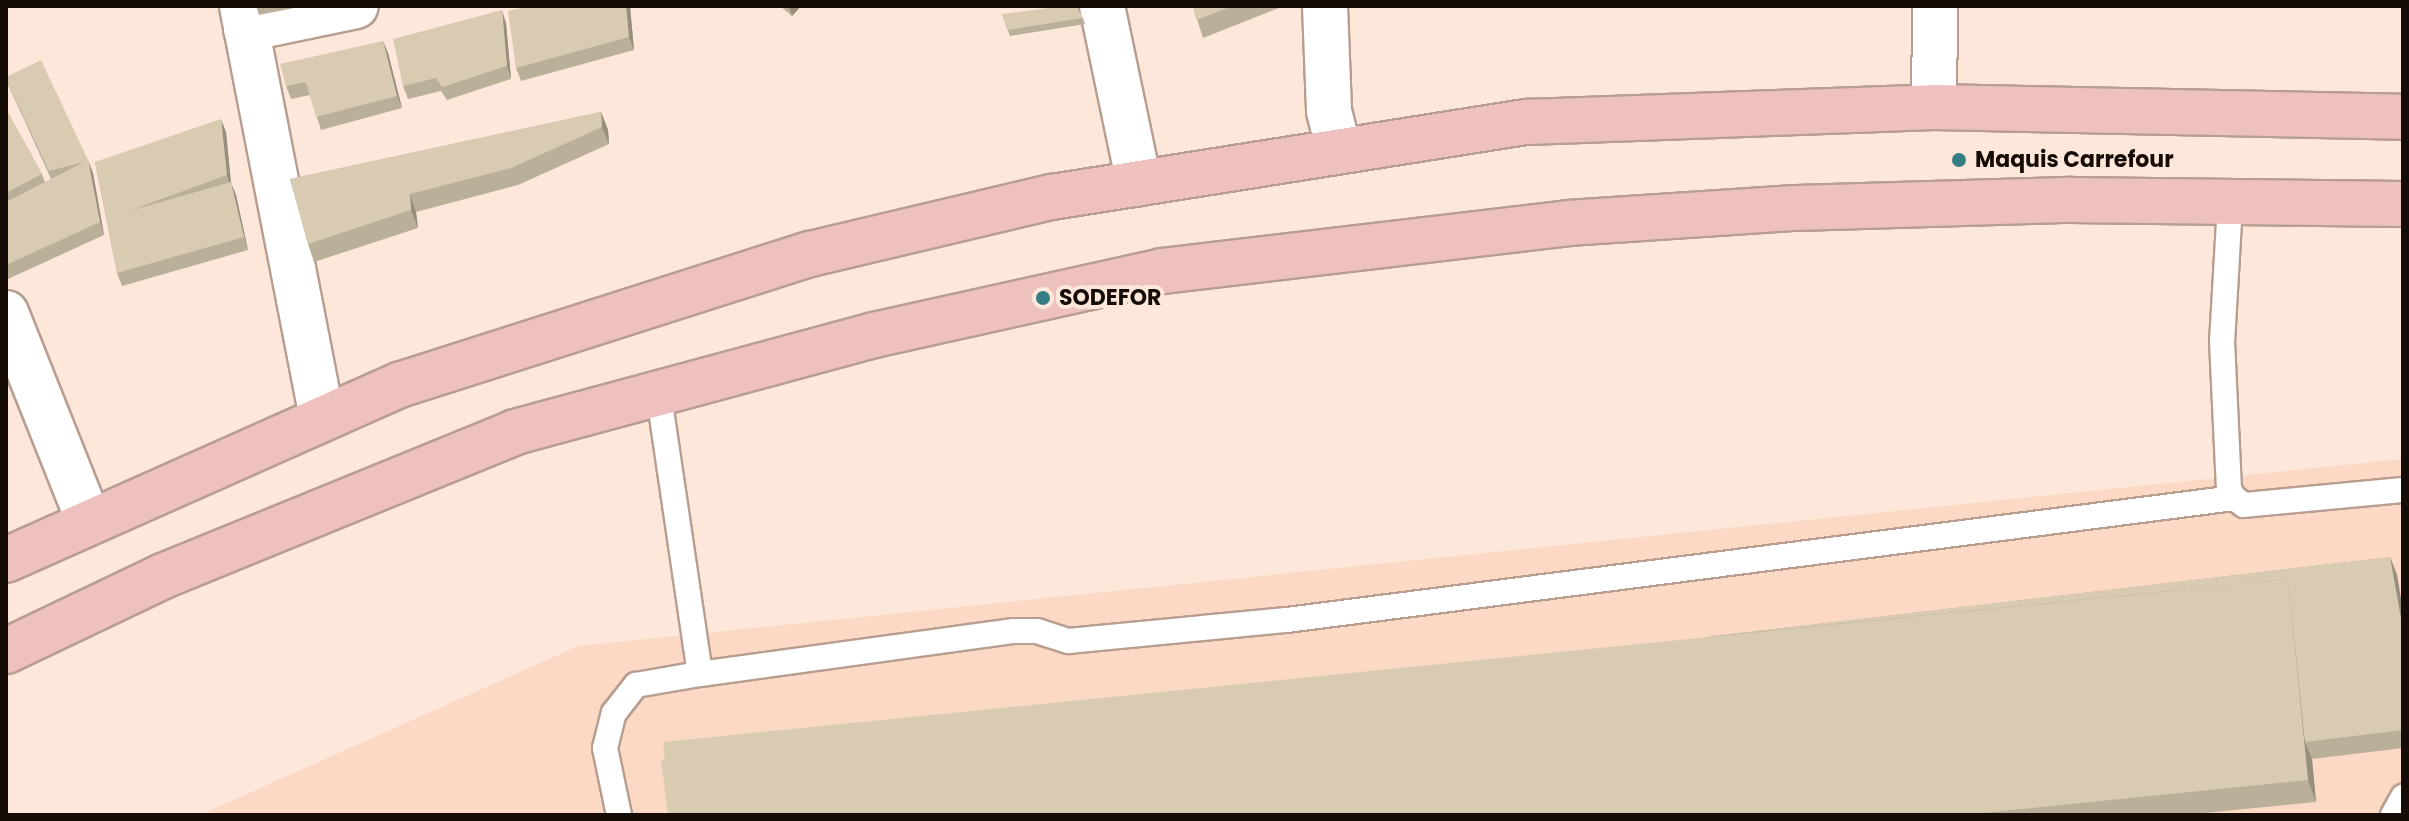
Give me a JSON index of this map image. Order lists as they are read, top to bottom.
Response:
{
  "places": ["Maquis Carrefour", "SODEFOR"]
}
